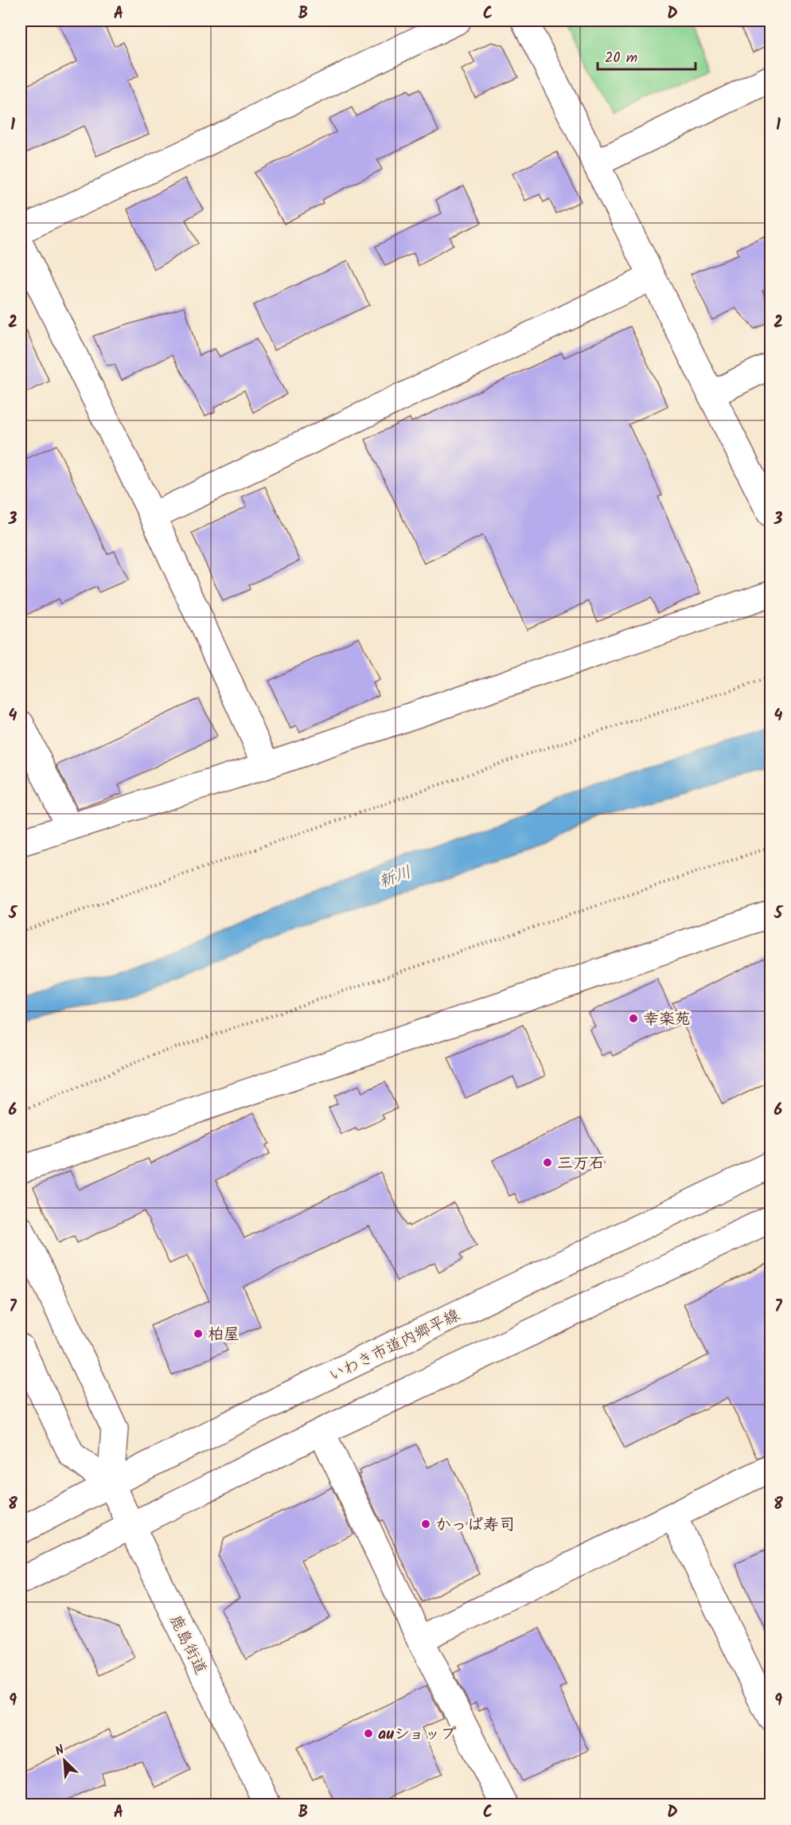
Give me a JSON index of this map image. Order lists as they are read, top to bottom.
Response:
{
  "streets": {
    "street": ["いわき市道内郷平線", "鹿島街道"]
  },
  "crossings": [
    ["いわき市道内郷平線", "鹿島街道"]
  ],
  "water": ["新川"],
  "places": [
    "幸楽苑",
    "三万石",
    "柏屋",
    "かっぱ寿司",
    "auショップ"
  ],
  "scale_bar": "20 m",
  "north": "top left",
  "grid": {
    "columns": [
      "A",
      "B",
      "C",
      "D"
    ],
    "rows": [
      "1",
      "2",
      "3",
      "4",
      "5",
      "6",
      "7",
      "8",
      "9"
    ]
  }
}
